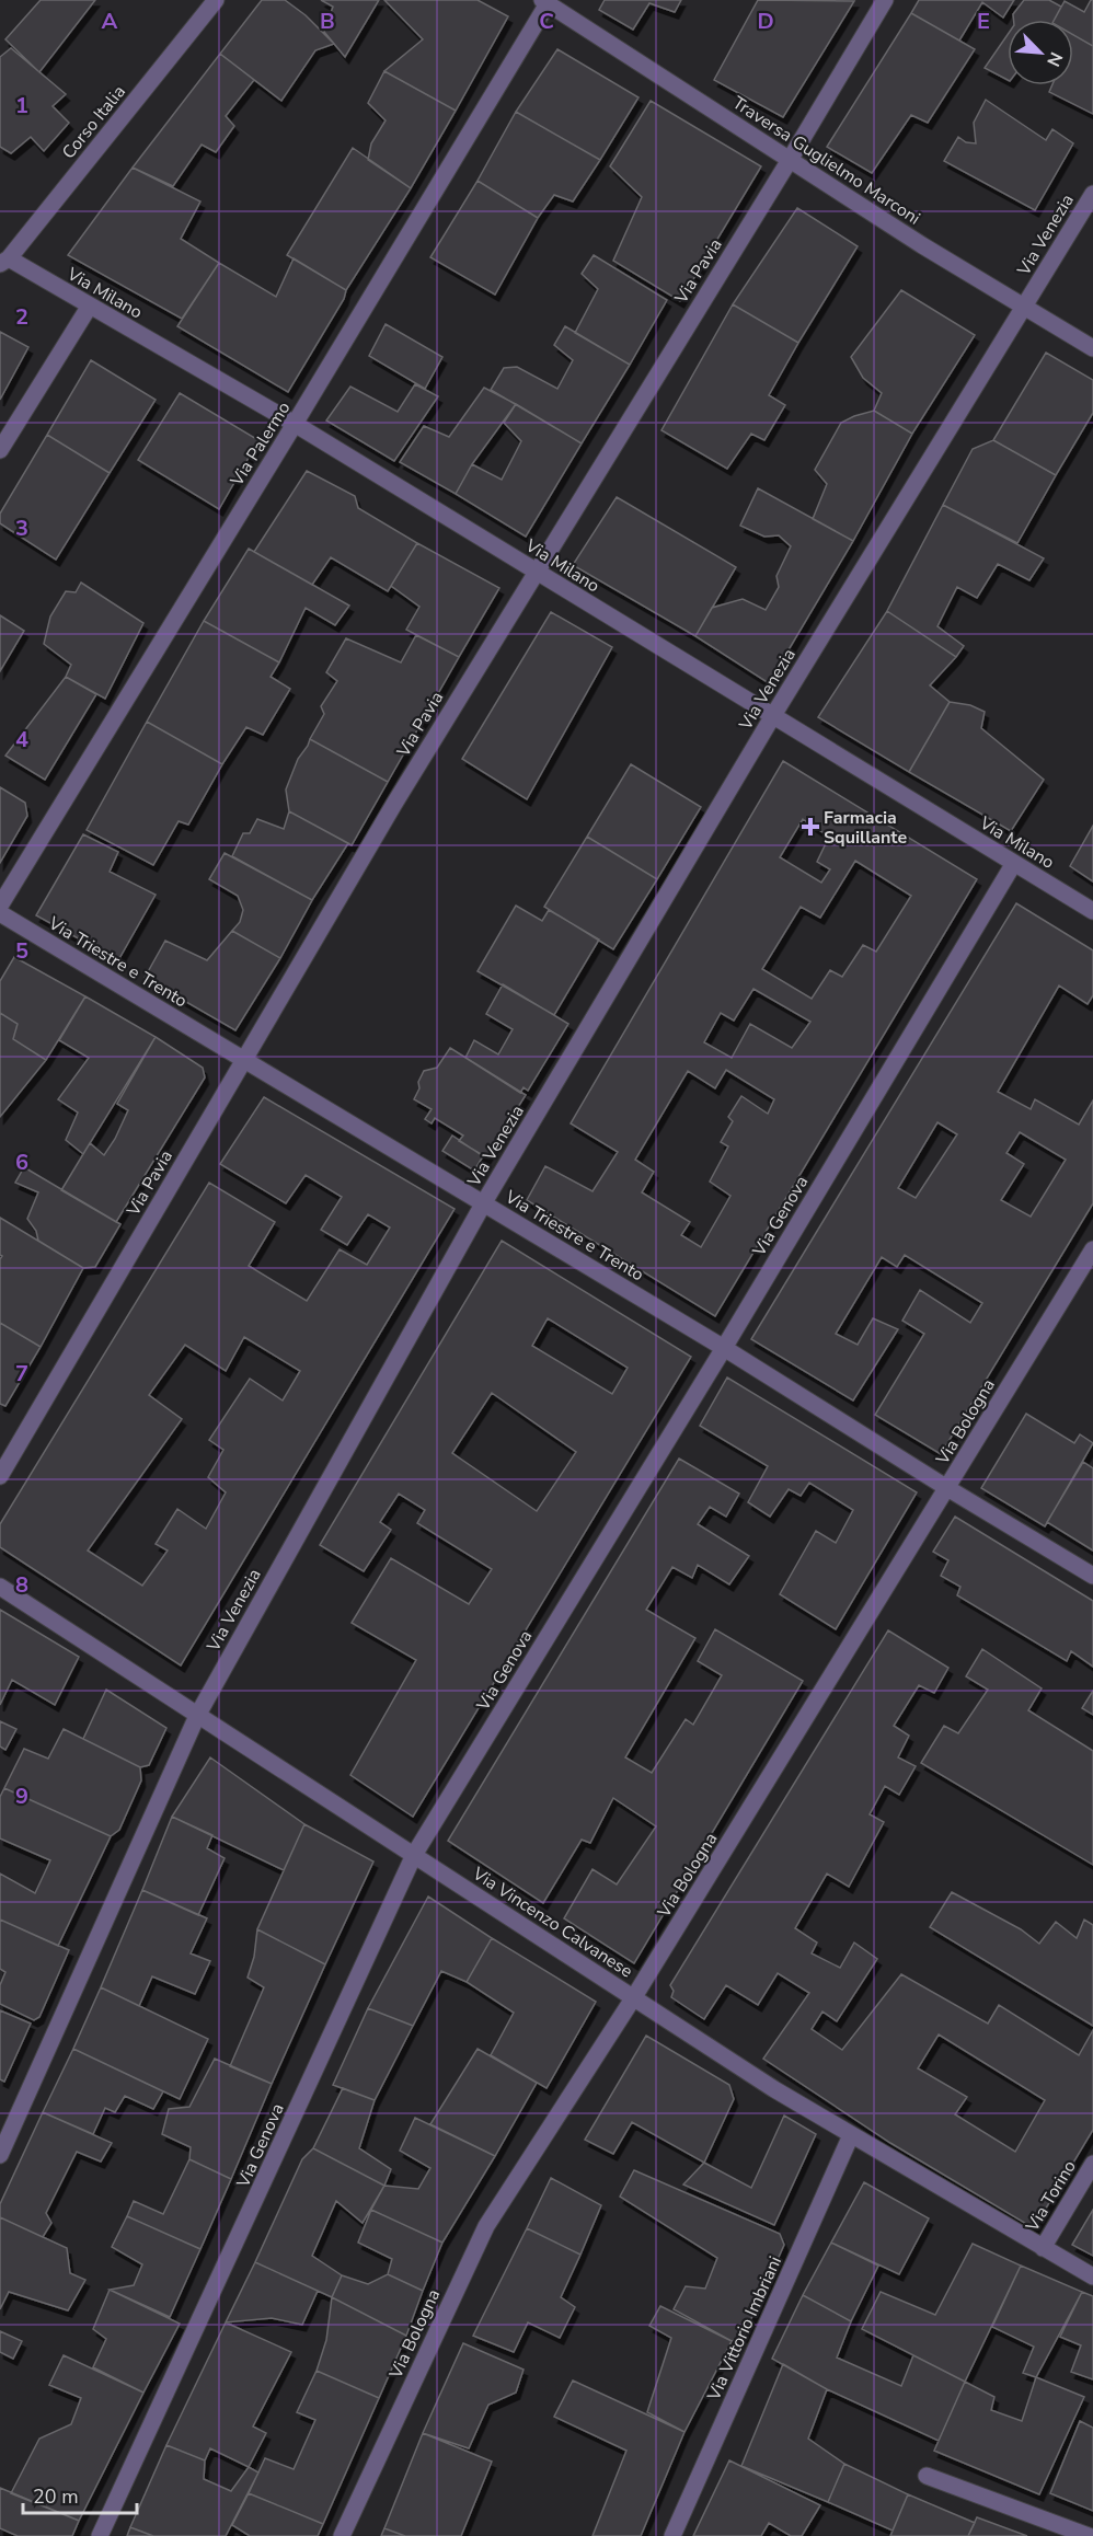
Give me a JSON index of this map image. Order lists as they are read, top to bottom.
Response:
{
  "streets": {
    "street": [
      "Corso Italia",
      "Traversa Guglielmo Marconi",
      "Via Venezia",
      "Via Pavia",
      "Via Milano",
      "Via Palermo",
      "Via Triestre e Trento",
      "Via Genova",
      "Via Bologna",
      "Via Vincenzo Calvanese",
      "Via Torino",
      "Via Vittorio Imbriani"
    ]
  },
  "crossings": [
    ["Corso Italia", "Via Milano"],
    ["Traversa Guglielmo Marconi", "Via Venezia"],
    ["Traversa Guglielmo Marconi", "Via Pavia"],
    ["Traversa Guglielmo Marconi", "Via Palermo"],
    ["Via Venezia", "Via Milano"],
    ["Via Venezia", "Via Triestre e Trento"],
    ["Via Venezia", "Via Vincenzo Calvanese"],
    ["Via Pavia", "Via Milano"],
    ["Via Pavia", "Via Triestre e Trento"],
    ["Via Milano", "Via Palermo"],
    ["Via Milano", "Via Genova"],
    ["Via Triestre e Trento", "Via Genova"],
    ["Via Triestre e Trento", "Via Bologna"],
    ["Via Genova", "Via Vincenzo Calvanese"],
    ["Via Bologna", "Via Vincenzo Calvanese"],
    ["Via Vincenzo Calvanese", "Via Torino"],
    ["Via Vincenzo Calvanese", "Via Vittorio Imbriani"]
  ],
  "places": {
    "health": ["Farmacia Squillante"]
  },
  "scale_bar": "20 m",
  "north": "bottom right",
  "grid": {
    "columns": [
      "A",
      "B",
      "C",
      "D",
      "E"
    ],
    "rows": [
      "1",
      "2",
      "3",
      "4",
      "5",
      "6",
      "7",
      "8",
      "9"
    ]
  }
}
